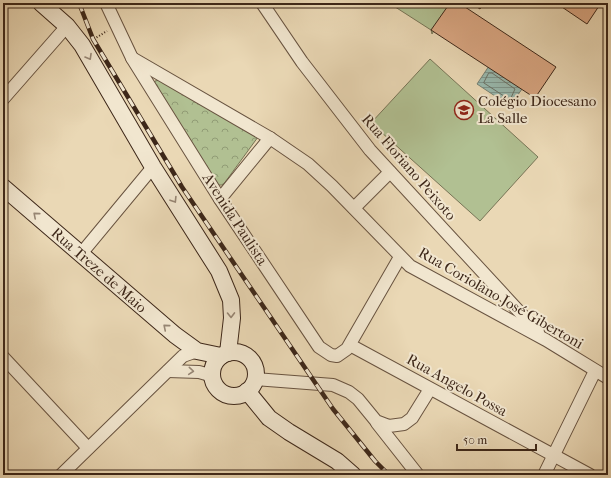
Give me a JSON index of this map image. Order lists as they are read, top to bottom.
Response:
{
  "streets": {
    "street": [
      "Rua Floriano Peixoto",
      "Avenida Paulista",
      "Rua Treze de Maio",
      "Rua Coriolano José Gibertoni",
      "Rua Angelo Possa"
    ]
  },
  "crossings": [
    ["Rua Floriano Peixoto", "Rua Coriolano José Gibertoni"],
    ["Avenida Paulista", "Rua Coriolano José Gibertoni"],
    ["Avenida Paulista", "Rua Angelo Possa"]
  ],
  "places": {
    "school or university": ["Colégio Diocesano La Salle"]
  },
  "scale_bar": "50 m"
}
